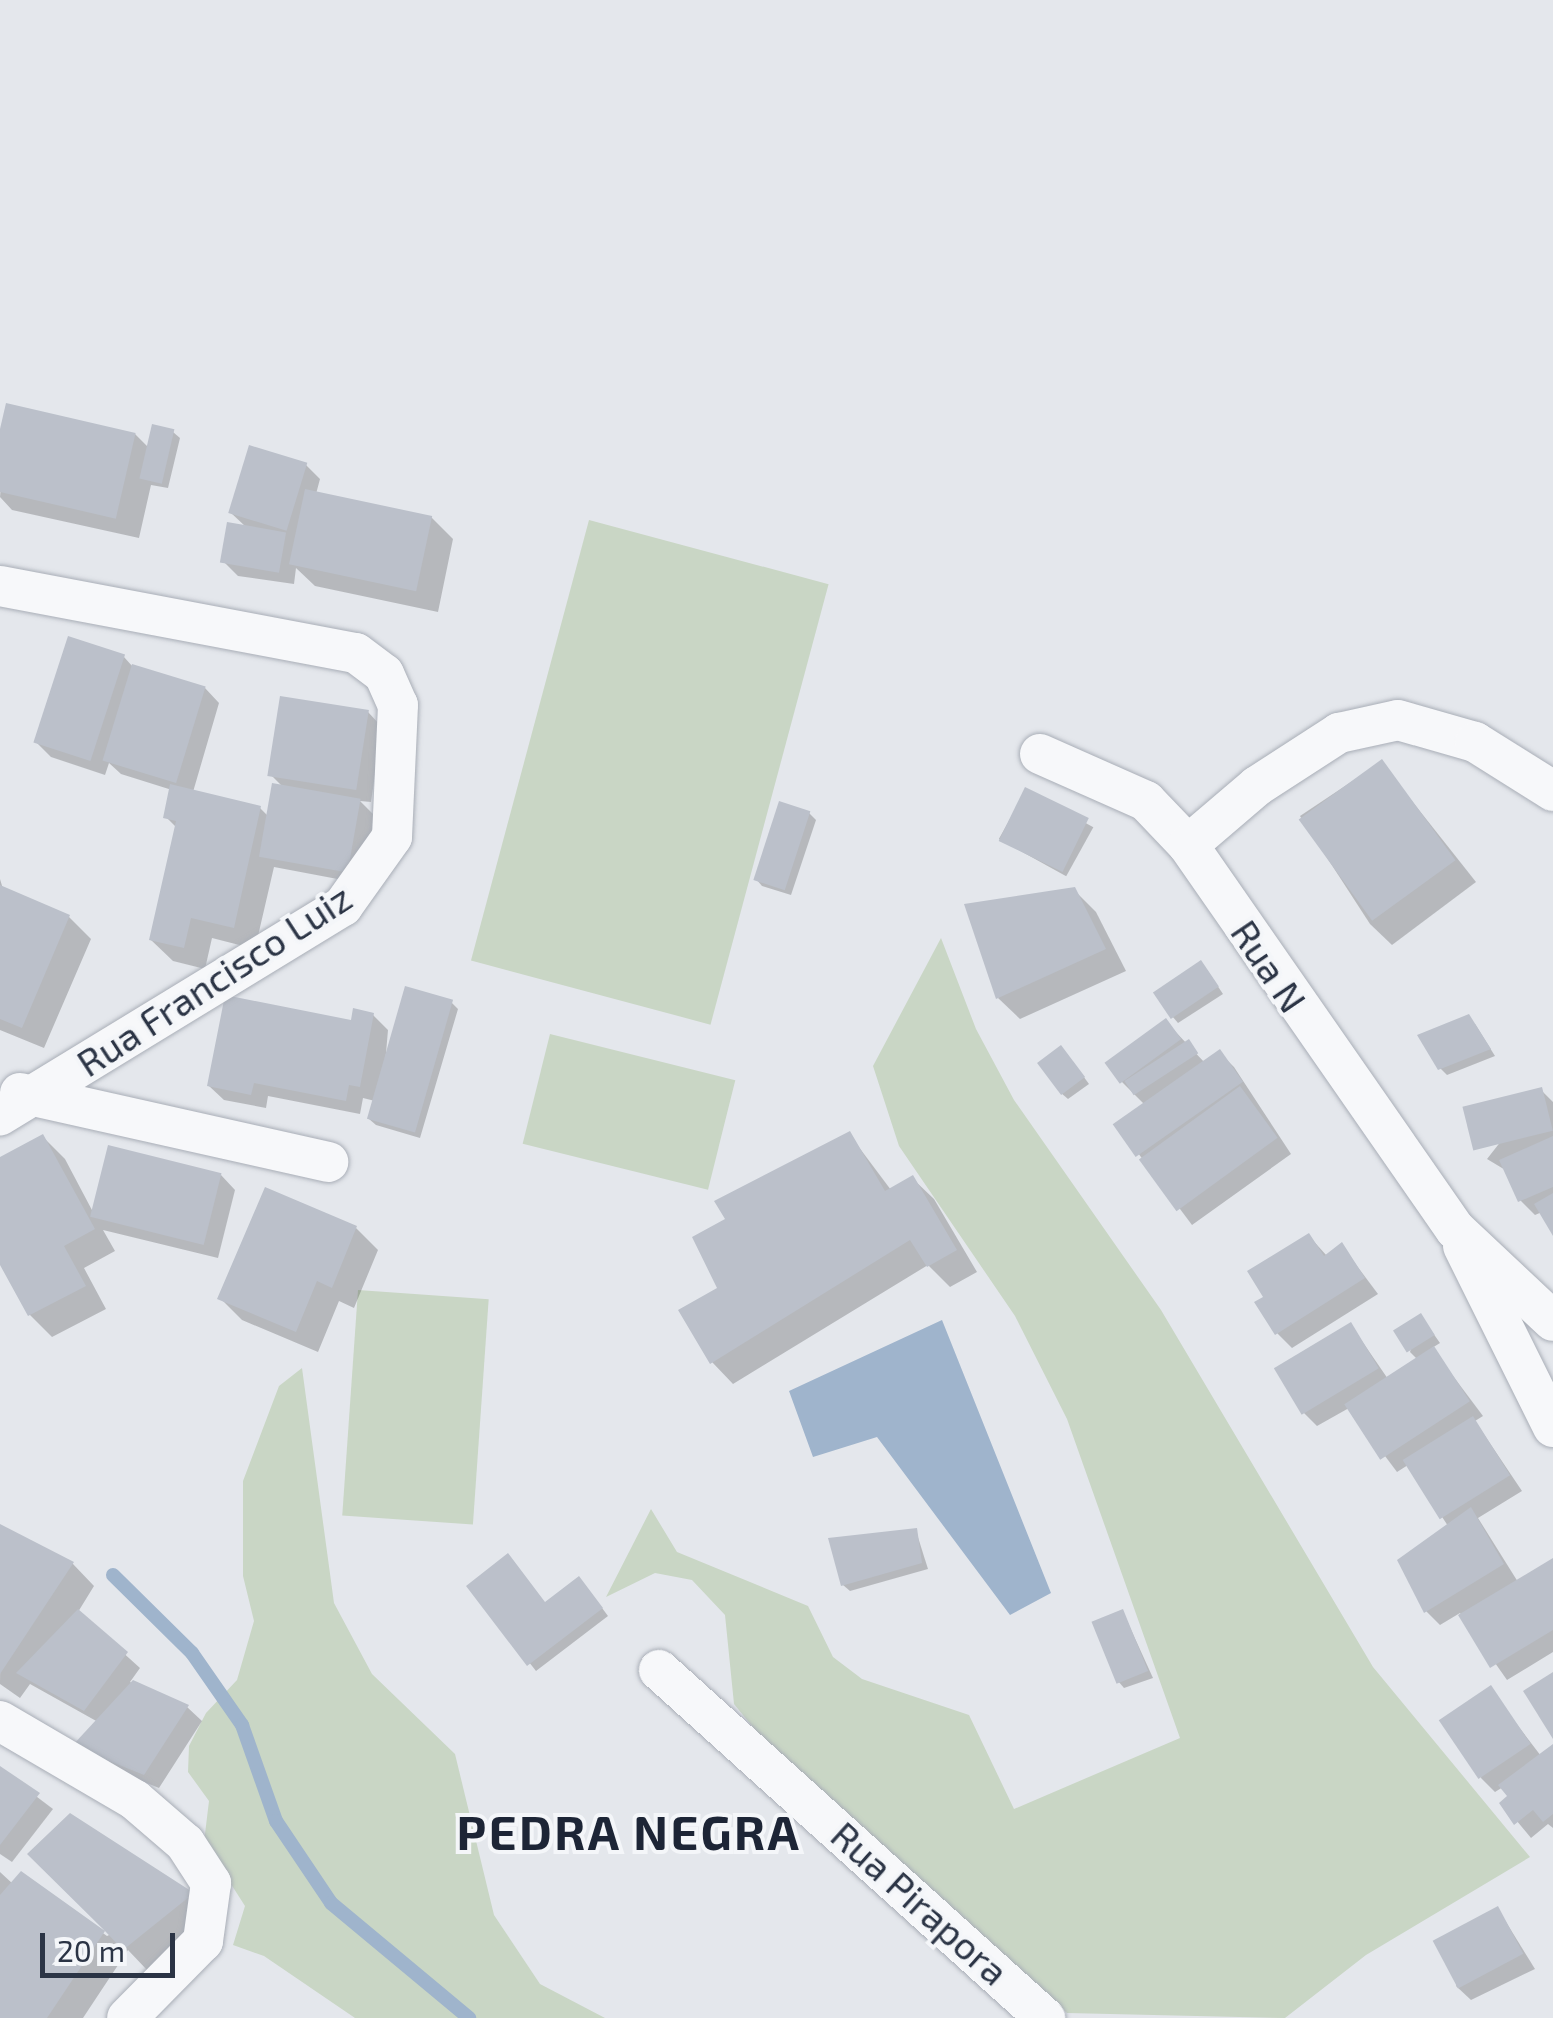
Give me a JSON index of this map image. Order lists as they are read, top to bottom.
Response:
{
  "streets": {
    "street": ["Rua N", "Rua Francisco Luiz", "Rua Pirapora"]
  },
  "districts": ["PEDRA NEGRA"],
  "scale_bar": "20 m"
}
